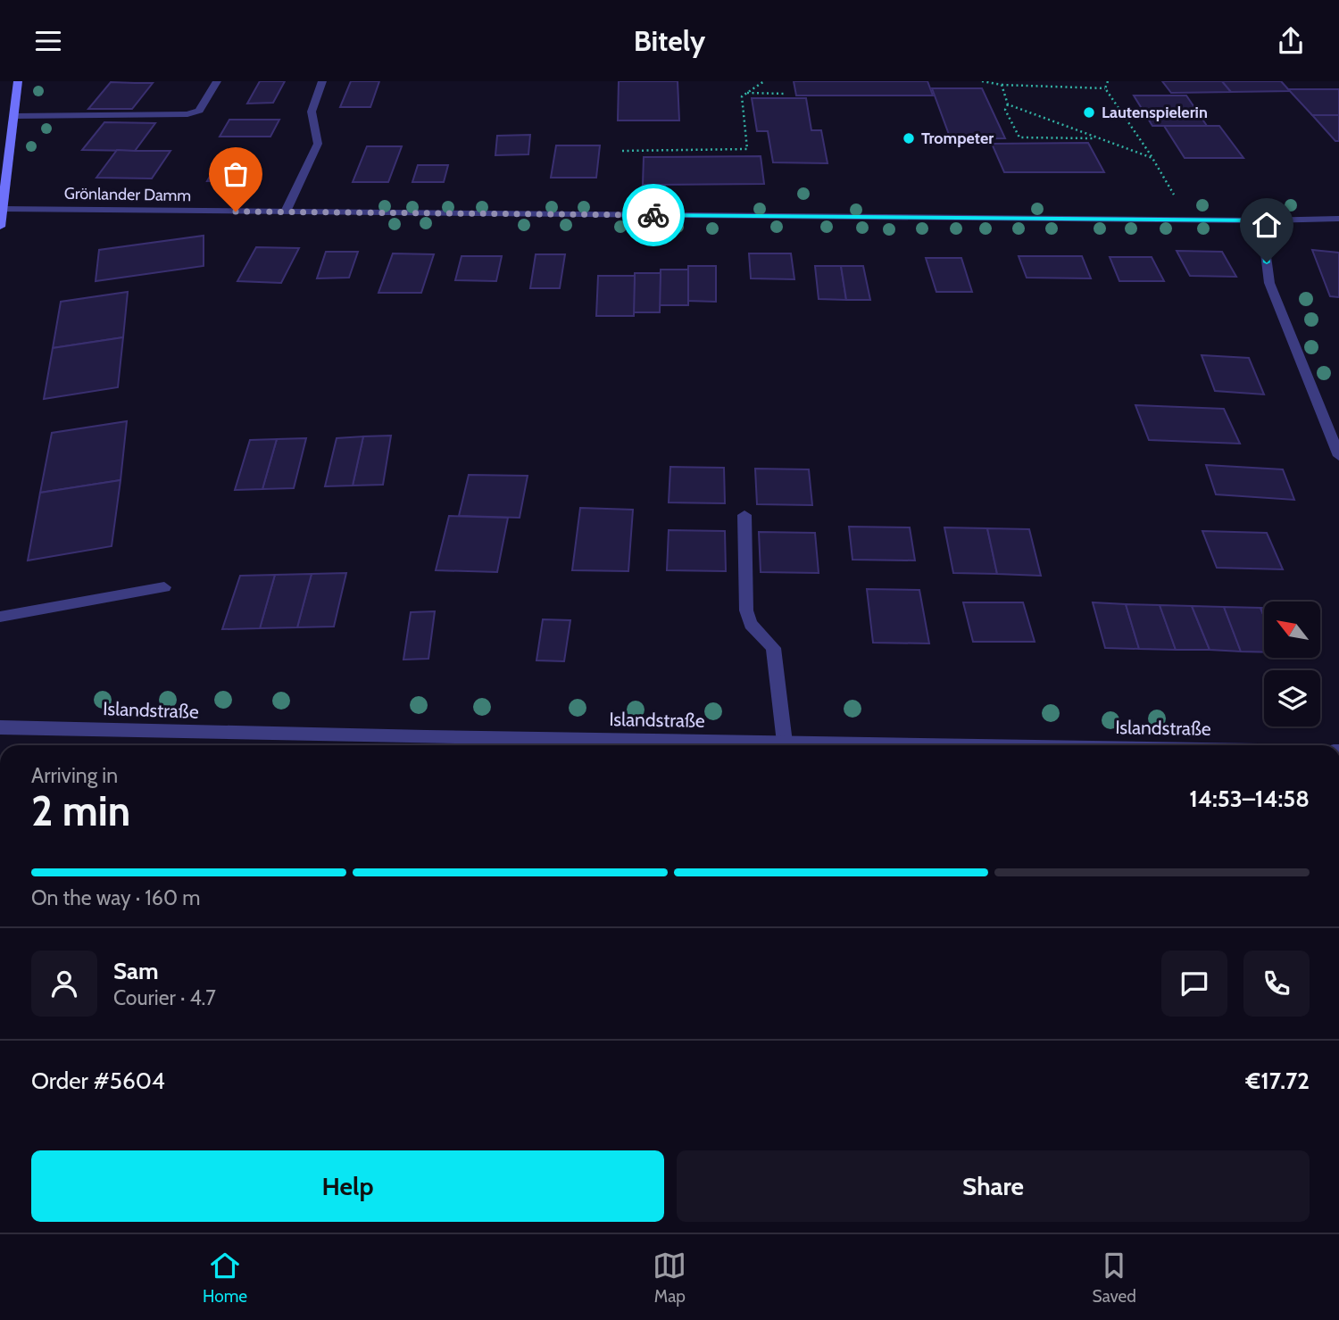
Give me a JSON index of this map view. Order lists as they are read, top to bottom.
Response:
{
  "streets": {
    "street": ["Grönlander Damm", "Islandstraße"]
  },
  "places": ["Lautenspielerin", "Trompeter"],
  "north": "top left",
  "page": {
    "header": "Bitely",
    "heading": ["2 min", "Arriving in", "14:53–14:58"],
    "panel": [
      "Sam",
      "Courier · 4.7",
      "Order #5604",
      "€17.72"
    ],
    "bar": "On the way · 160 m",
    "buttons": ["Help", "Share"],
    "tabs": ["Home", "Map", "Saved"]
  }
}
